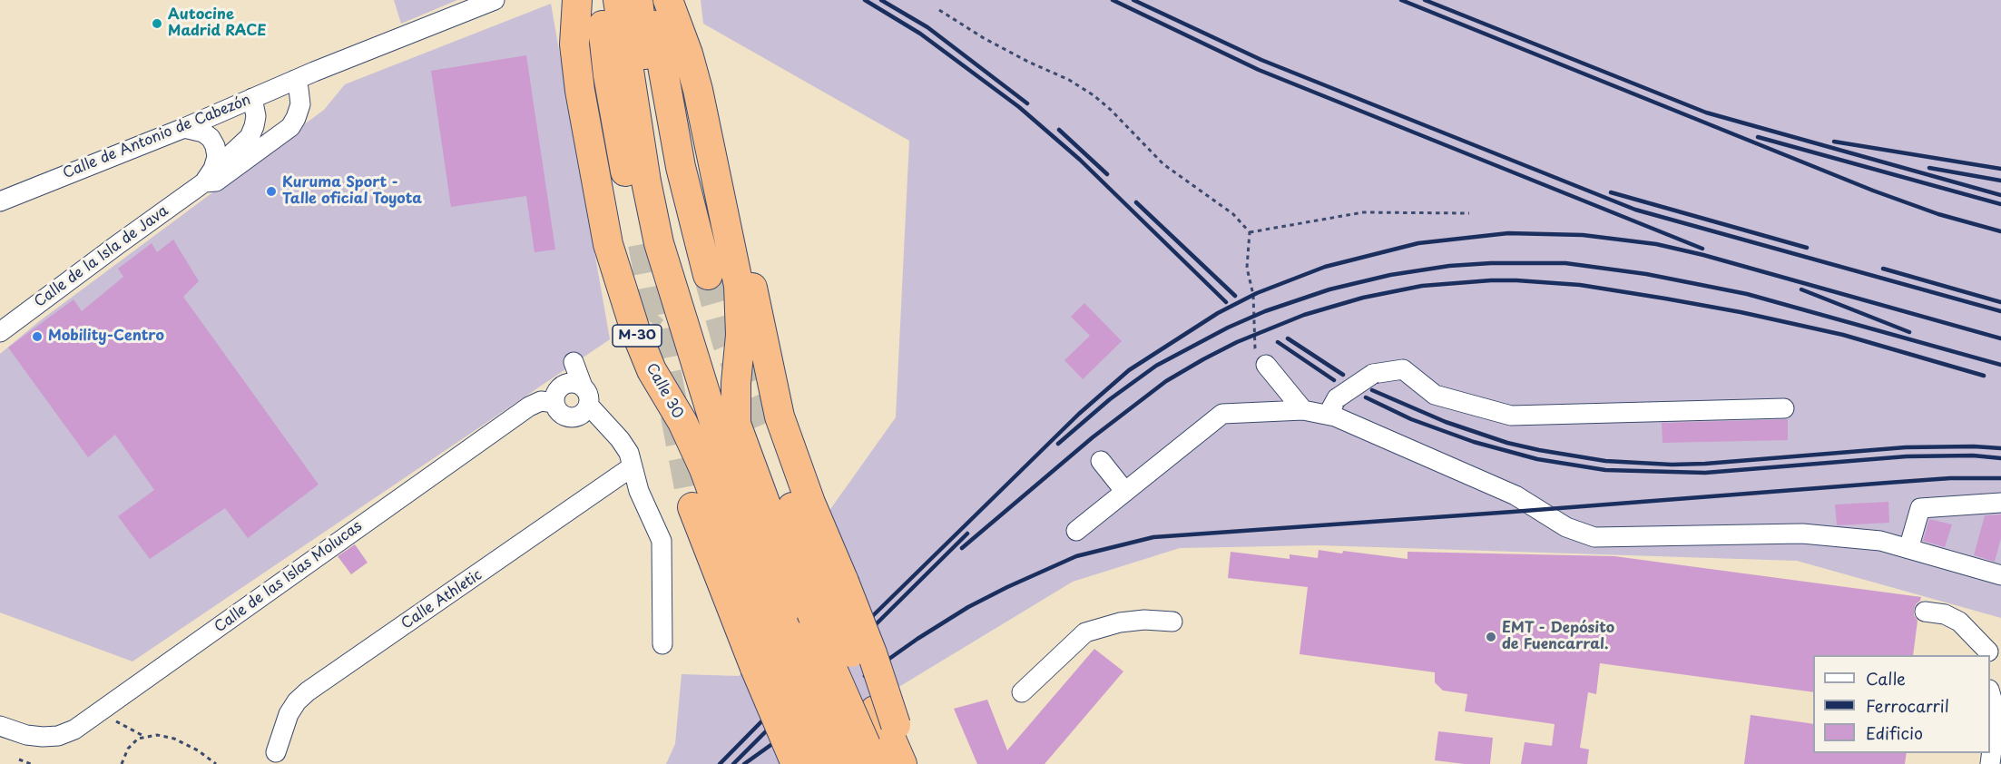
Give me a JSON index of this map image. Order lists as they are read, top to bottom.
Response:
{
  "streets": {
    "highway": ["M-30", "Calle 30"],
    "street": [
      "Calle de Antonio de Cabezón",
      "Calle de la Isla de Java",
      "Calle de las Islas Molucas",
      "Calle Athletic"
    ]
  },
  "crossings": [
    ["Calle de Antonio de Cabezón", "Calle de la Isla de Java"]
  ],
  "places": [
    "Autocine Madrid RACE",
    "Kuruma Sport - Talle oficial Toyota",
    "Mobility-Centro",
    "EMT - Depósito de Fuencarral."
  ],
  "legend": ["Calle", "Ferrocarril", "Edificio"]
}
